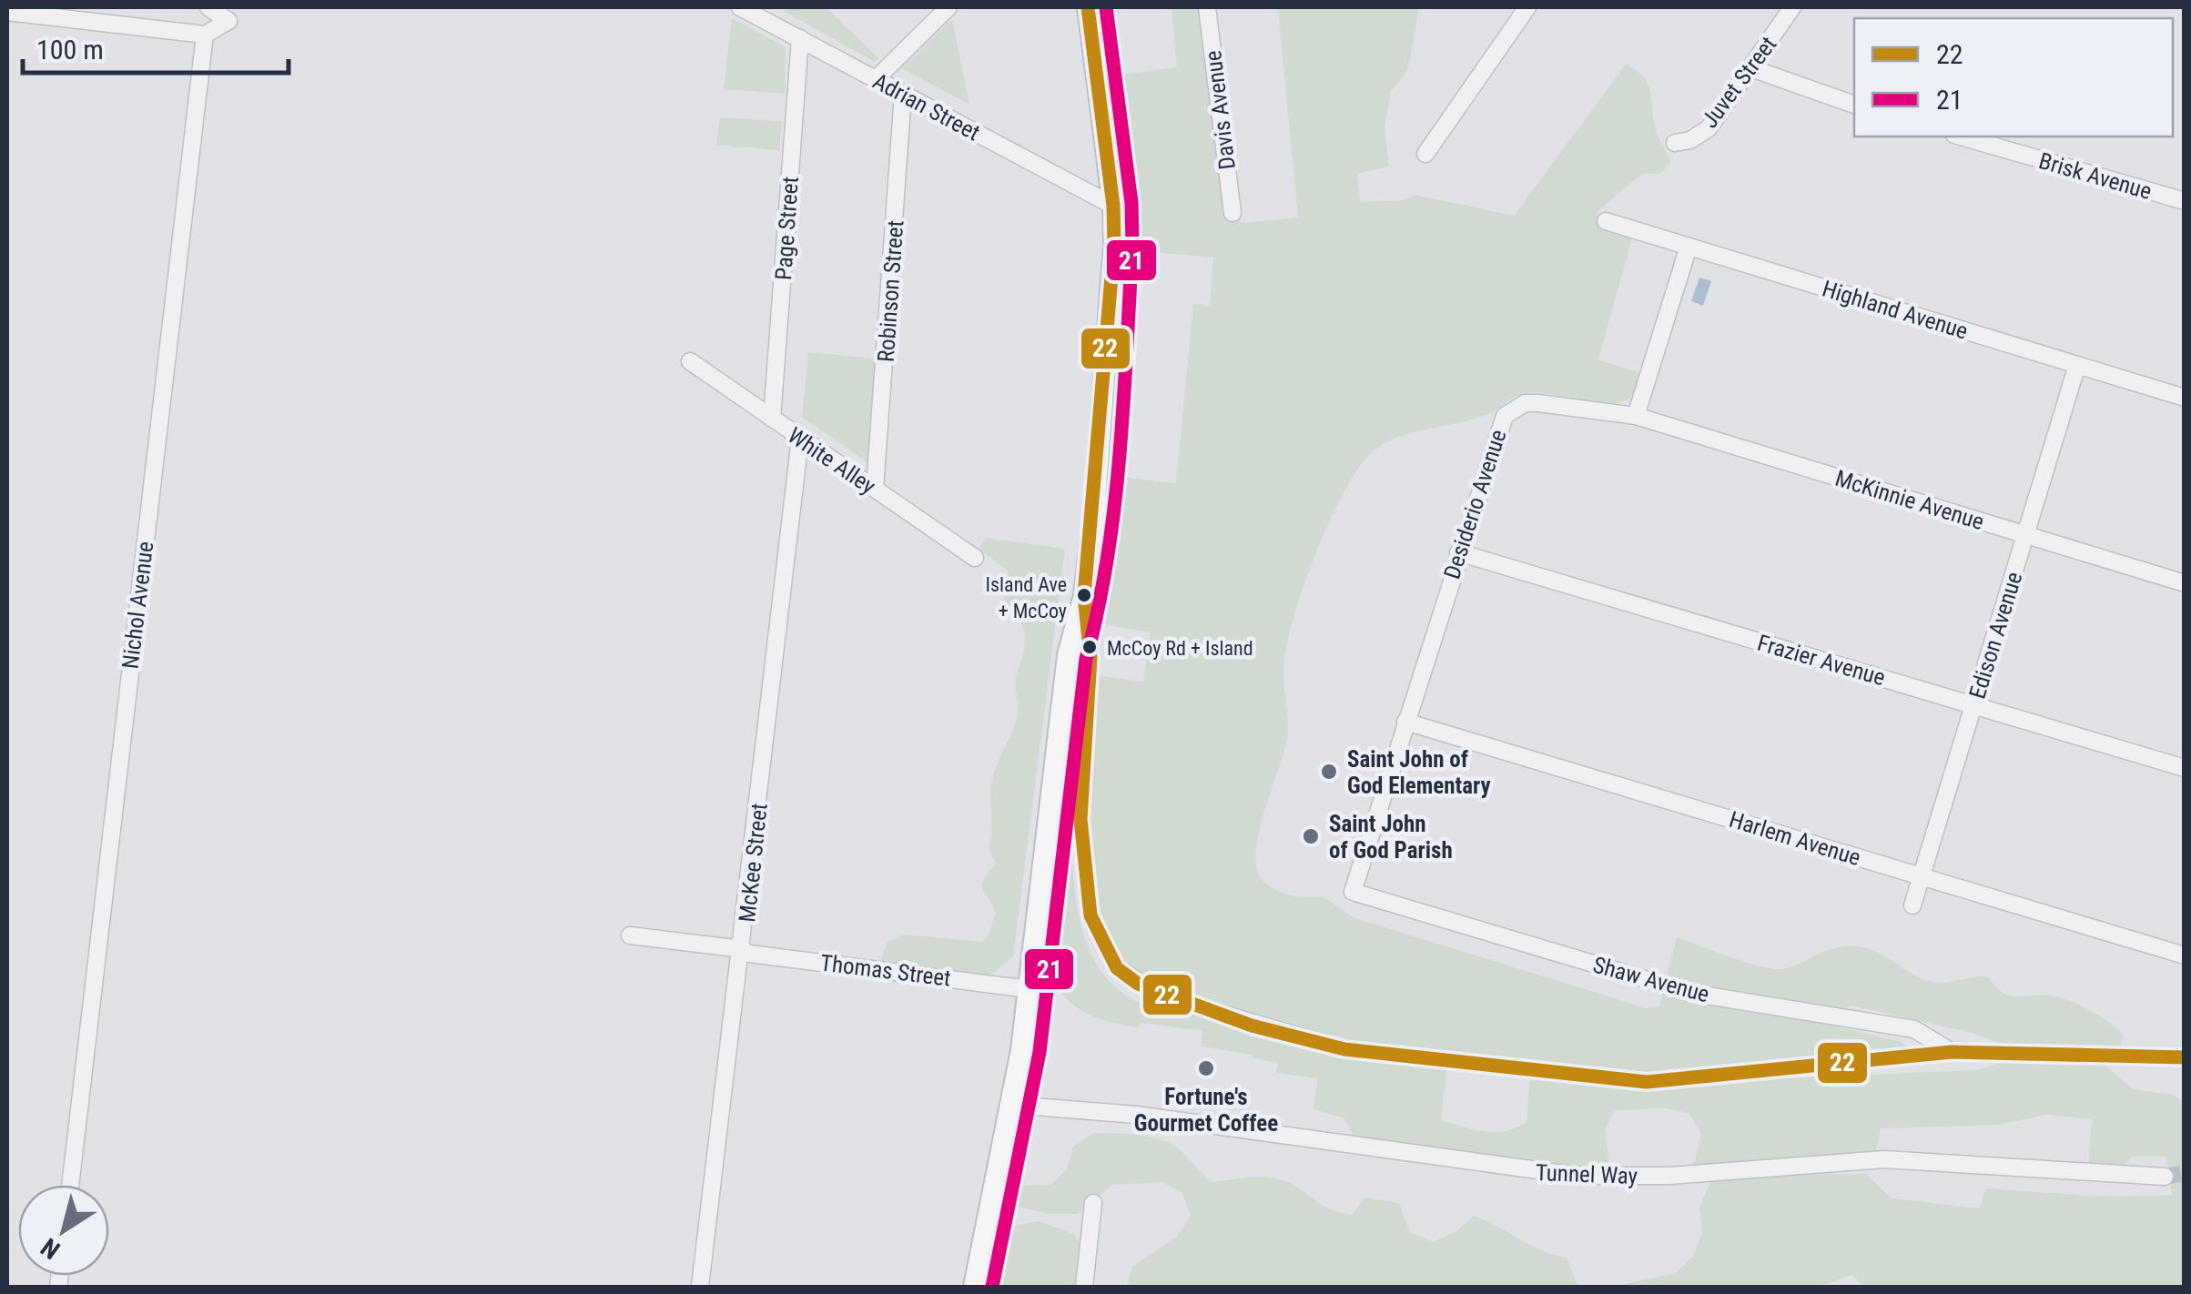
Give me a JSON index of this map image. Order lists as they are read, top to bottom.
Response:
{
  "streets": {
    "street": [
      "Juvet Street",
      "Adrian Street",
      "Davis Avenue",
      "Brisk Avenue",
      "Page Street",
      "Robinson Street",
      "Highland Avenue",
      "White Alley",
      "McKinnie Avenue",
      "Desiderio Avenue",
      "Nichol Avenue",
      "Edison Avenue",
      "Frazier Avenue",
      "Harlem Avenue",
      "McKee Street",
      "Thomas Street",
      "Shaw Avenue",
      "Tunnel Way"
    ]
  },
  "crossings": [
    ["Adrian Street", "Page Street"],
    ["Adrian Street", "Robinson Street"],
    ["Page Street", "White Alley"],
    ["Robinson Street", "White Alley"],
    ["Highland Avenue", "Edison Avenue"],
    ["White Alley", "McKee Street"],
    ["McKinnie Avenue", "Desiderio Avenue"],
    ["McKinnie Avenue", "Edison Avenue"],
    ["Desiderio Avenue", "Frazier Avenue"],
    ["Desiderio Avenue", "Harlem Avenue"],
    ["Desiderio Avenue", "Shaw Avenue"],
    ["Edison Avenue", "Frazier Avenue"],
    ["Edison Avenue", "Harlem Avenue"],
    ["McKee Street", "Thomas Street"]
  ],
  "places": [
    "Island Ave + McCoy",
    "McCoy Rd + Island",
    "Saint John of God Elementary",
    "Saint John of God Parish",
    "Fortune's Gourmet Coffee"
  ],
  "lines": ["transit line 22", "transit line 21"],
  "legend": ["22", "21"],
  "scale_bar": "100 m",
  "north": "bottom left"
}
